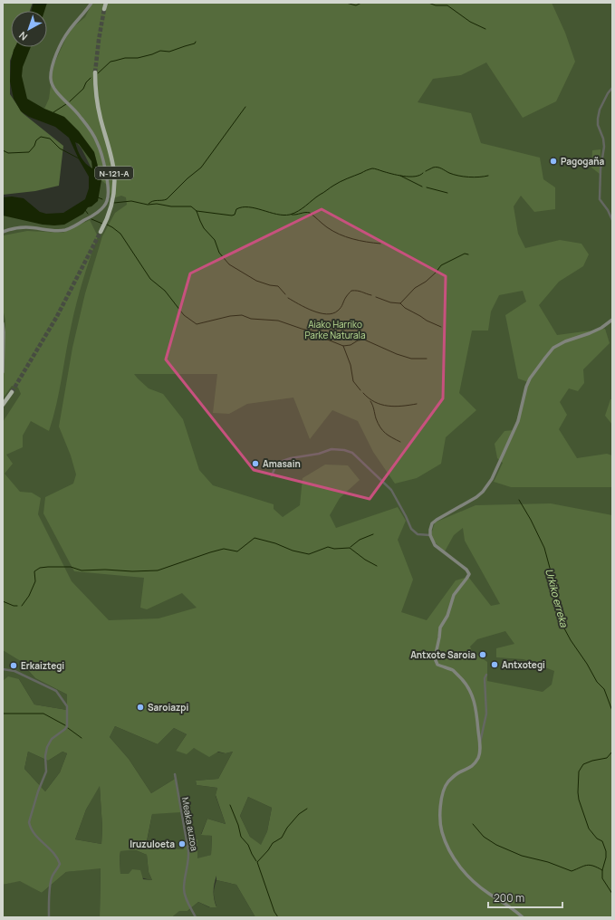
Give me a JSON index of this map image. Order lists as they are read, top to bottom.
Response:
{
  "streets": {
    "highway": ["N-121-A"],
    "street": ["Meaka auzoa"]
  },
  "water": ["Urkiko erreka"],
  "parks": ["Aiako Harriko Parke Naturala"],
  "places": [
    "Pagogaña",
    "Amasain",
    "Antxote Saroia",
    "Antxotegi",
    "Erkaiztegi",
    "Saroiazpi",
    "Iruzuloeta"
  ],
  "scale_bar": "200 m",
  "north": "bottom left"
}
